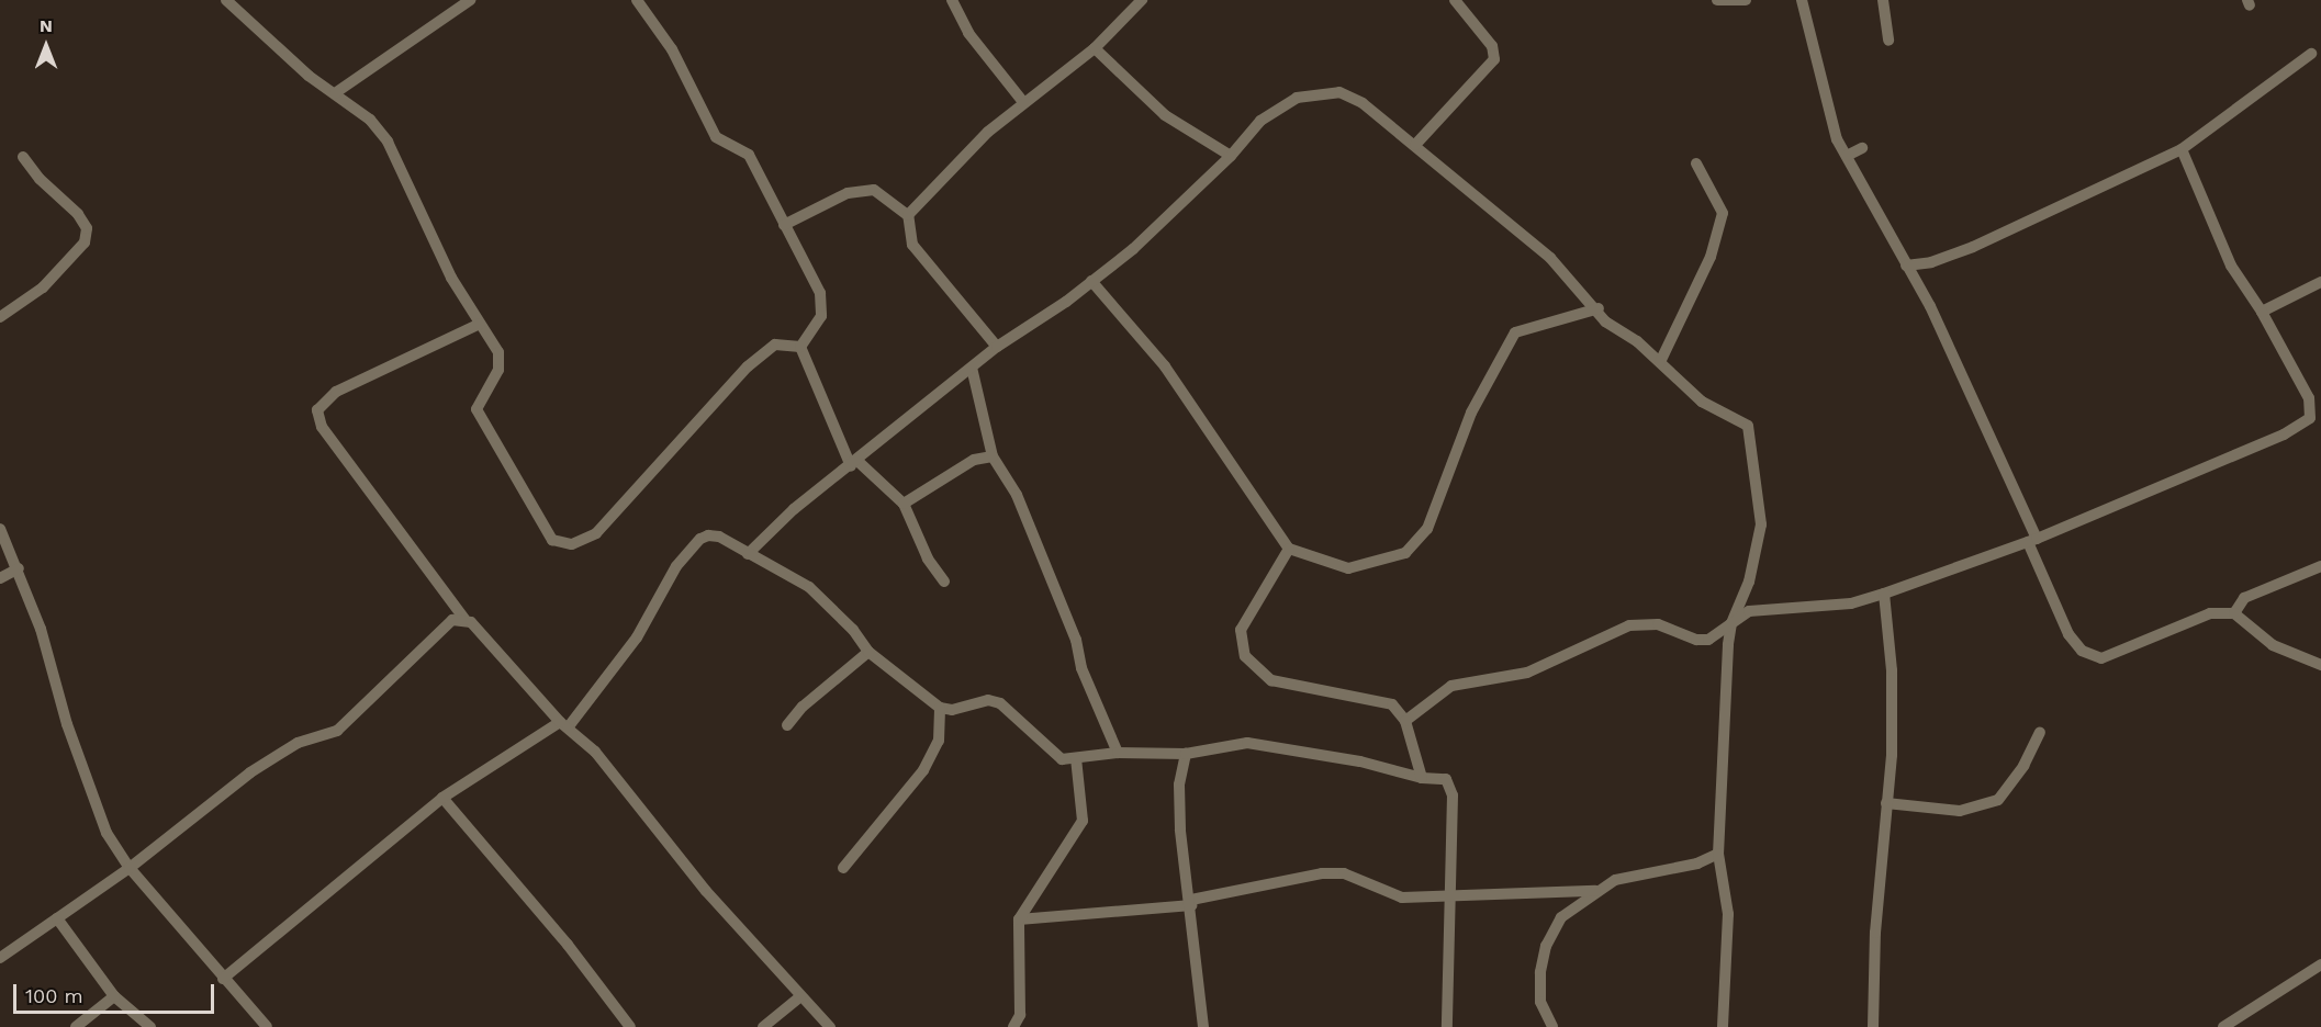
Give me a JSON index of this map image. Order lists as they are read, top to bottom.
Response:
{
  "scale_bar": "100 m",
  "north": "top"
}
